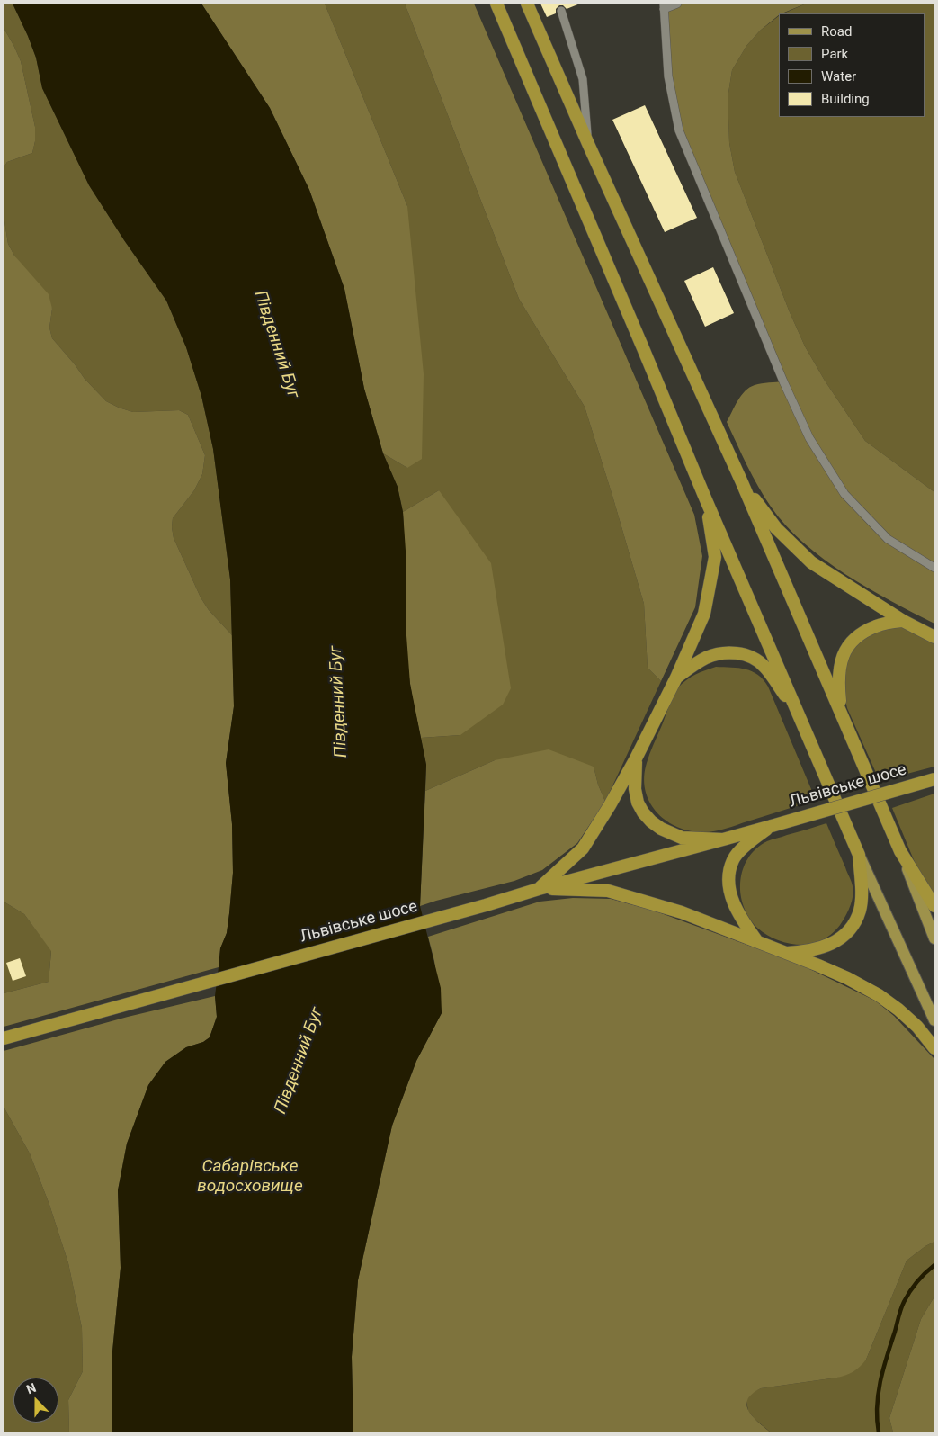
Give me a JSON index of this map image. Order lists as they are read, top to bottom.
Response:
{
  "streets": {
    "highway": ["Львівське шосе"]
  },
  "water": ["Південний Буг", "Сабарівське водосховище"],
  "legend": [
    "Road",
    "Park",
    "Water",
    "Building"
  ],
  "north": "top"
}
